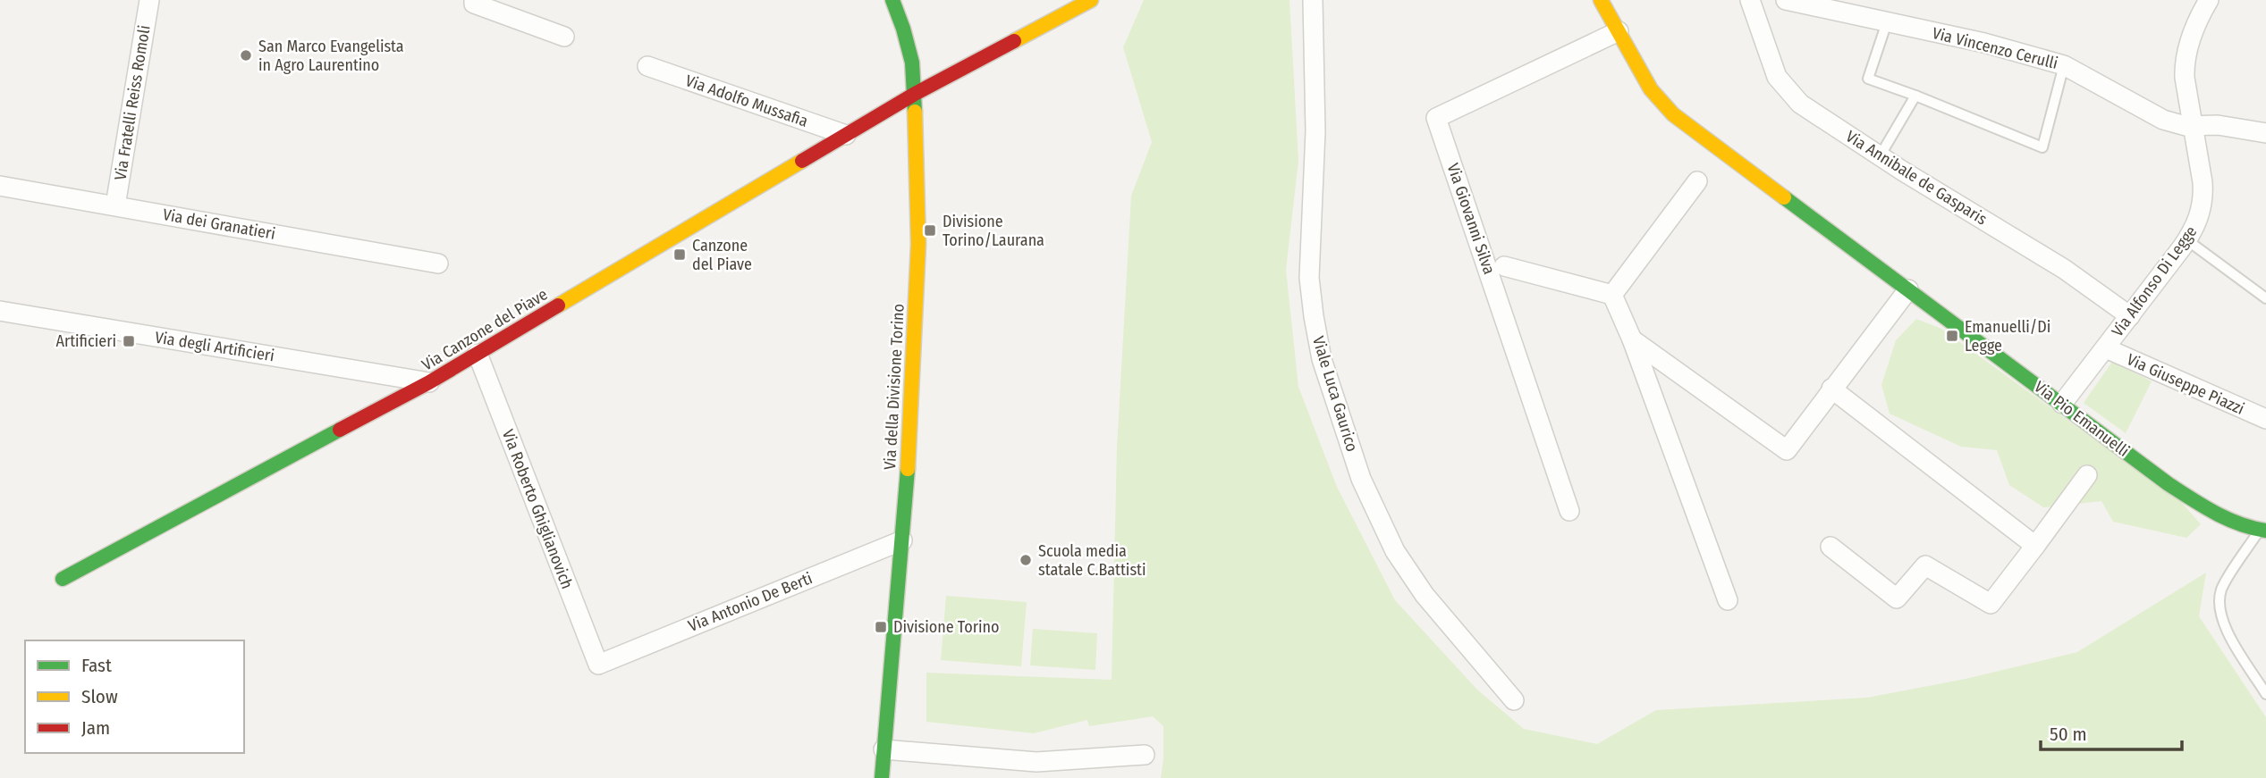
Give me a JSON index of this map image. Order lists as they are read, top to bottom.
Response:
{
  "streets": {
    "street": [
      "Via Vincenzo Cerulli",
      "Via Adolfo Mussafia",
      "Via Fratelli Reiss Romoli",
      "Via Annibale de Gasparis",
      "Via Giovanni Silva",
      "Via dei Granatieri",
      "Via Alfonso Di Legge",
      "Via Canzone del Piave",
      "Via degli Artificieri",
      "Via Giuseppe Piazzi",
      "Via della Divisione Torino",
      "Viale Luca Gaurico",
      "Via Pio Emanuelli",
      "Via Roberto Ghiglianovich",
      "Via Antonio De Berti"
    ]
  },
  "crossings": [
    ["Via Vincenzo Cerulli", "Via Alfonso Di Legge"],
    ["Via Adolfo Mussafia", "Via Canzone del Piave"],
    ["Via Fratelli Reiss Romoli", "Via dei Granatieri"],
    ["Via Annibale de Gasparis", "Via Alfonso Di Legge"],
    ["Via Giovanni Silva", "Via Pio Emanuelli"],
    ["Via Alfonso Di Legge", "Via Giuseppe Piazzi"],
    ["Via Alfonso Di Legge", "Via Pio Emanuelli"],
    ["Via Canzone del Piave", "Via degli Artificieri"],
    ["Via Canzone del Piave", "Via della Divisione Torino"],
    ["Via Canzone del Piave", "Via Roberto Ghiglianovich"],
    ["Via della Divisione Torino", "Via Antonio De Berti"],
    ["Via Roberto Ghiglianovich", "Via Antonio De Berti"]
  ],
  "places": {
    "other": ["San Marco Evangelista in Agro Laurentino", "Scuola media statale C.Battisti"],
    "transit": [
      "Divisione Torino/Laurana",
      "Canzone del Piave",
      "Emanuelli/Di Legge",
      "Artificieri",
      "Divisione Torino"
    ]
  },
  "legend": ["Fast", "Slow", "Jam"],
  "scale_bar": "50 m"
}
